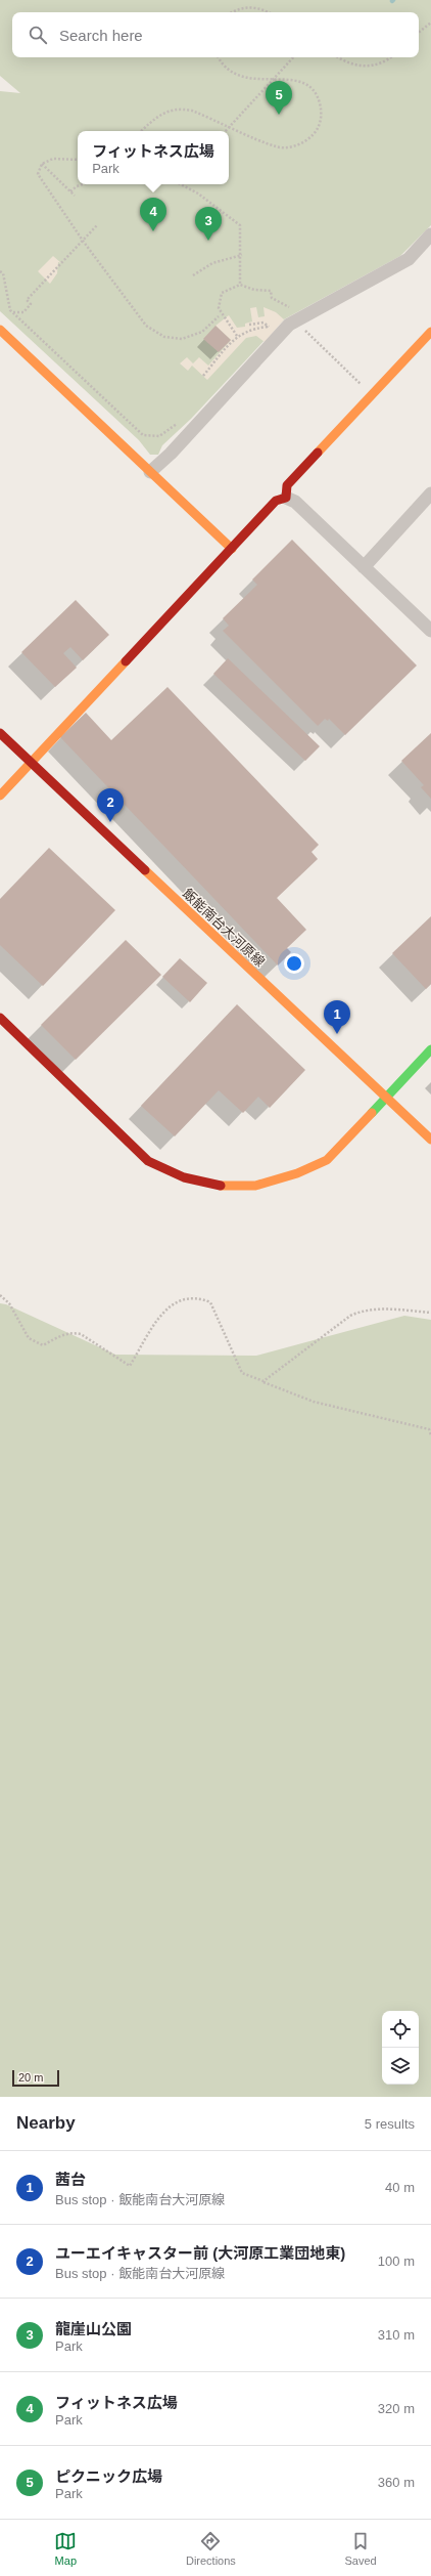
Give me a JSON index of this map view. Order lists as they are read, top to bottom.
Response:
{
  "streets": {
    "street": ["飯能南台大河原線"]
  },
  "scale_bar": "20 m",
  "page": {
    "search": "Search here",
    "pins": [
      "5",
      "4",
      "3",
      "2",
      "1"
    ],
    "popup": ["フィットネス広場", "Park"],
    "scale": "20 m",
    "heading": ["Nearby", "5 results"],
    "list": [
      {
        "mark": "1",
        "name": "茜台",
        "note": "Bus stop · 飯能南台大河原線",
        "value": "40 m"
      },
      {
        "mark": "2",
        "name": "ユーエイキャスター前 (大河原工業団地東)",
        "note": "Bus stop · 飯能南台大河原線",
        "value": "100 m"
      },
      {
        "mark": "3",
        "name": "龍崖山公園",
        "note": "Park",
        "value": "310 m"
      },
      {
        "mark": "4",
        "name": "フィットネス広場",
        "note": "Park",
        "value": "320 m"
      },
      {
        "mark": "5",
        "name": "ピクニック広場",
        "note": "Park",
        "value": "360 m"
      }
    ],
    "nav": ["Map", "Directions", "Saved"]
  }
}
